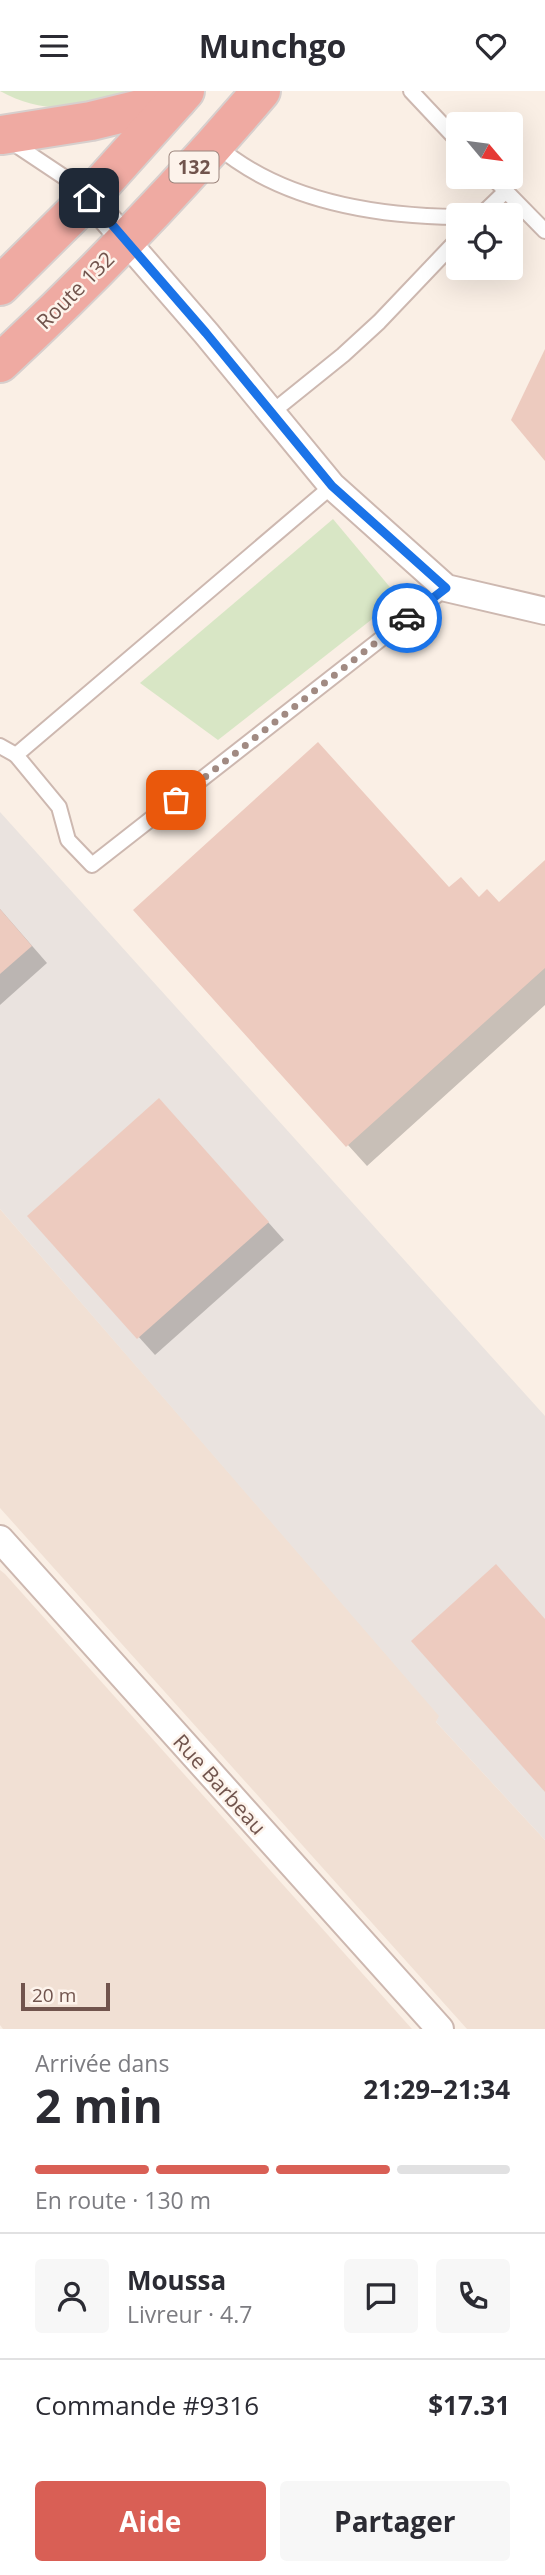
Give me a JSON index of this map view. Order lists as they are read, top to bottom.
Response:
{
  "streets": {
    "highway": ["132", "Route 132"],
    "street": ["Rue Barbeau"]
  },
  "scale_bar": "20 m",
  "north": "bottom right",
  "page": {
    "header": "Munchgo",
    "scale": "20 m",
    "heading": ["2 min", "Arrivée dans", "21:29–21:34"],
    "panel": [
      "Moussa",
      "Livreur · 4.7",
      "Commande #9316",
      "$17.31"
    ],
    "bar": "En route · 130 m",
    "buttons": ["Aide", "Partager"]
  }
}
